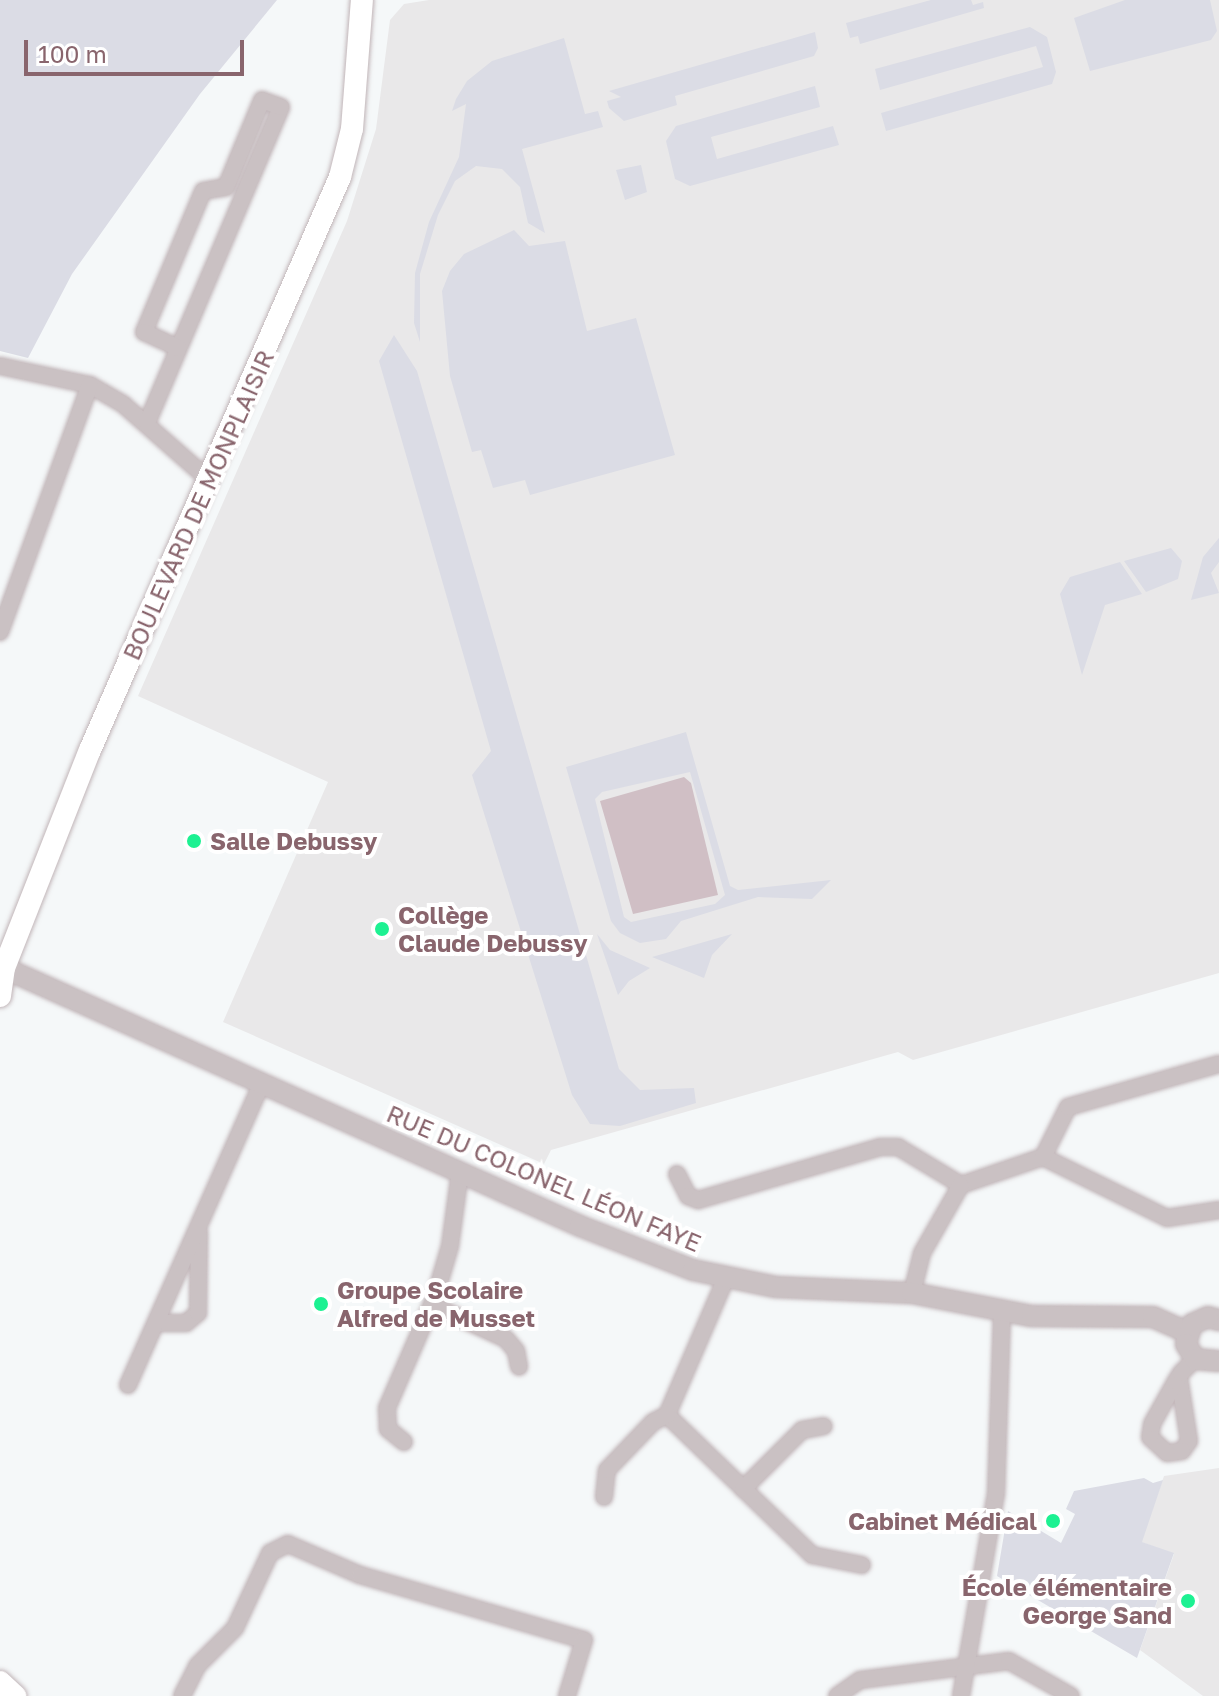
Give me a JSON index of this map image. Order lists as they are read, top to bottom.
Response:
{
  "streets": {
    "main road": ["BOULEVARD DE MONPLAISIR"],
    "street": ["RUE DU COLONEL LÉON FAYE"]
  },
  "crossings": [
    ["BOULEVARD DE MONPLAISIR", "RUE DU COLONEL LÉON FAYE"]
  ],
  "places": [
    "Salle Debussy",
    "Collège Claude Debussy",
    "Groupe Scolaire Alfred de Musset",
    "Cabinet Médical",
    "École élémentaire George Sand"
  ],
  "scale_bar": "100 m"
}
